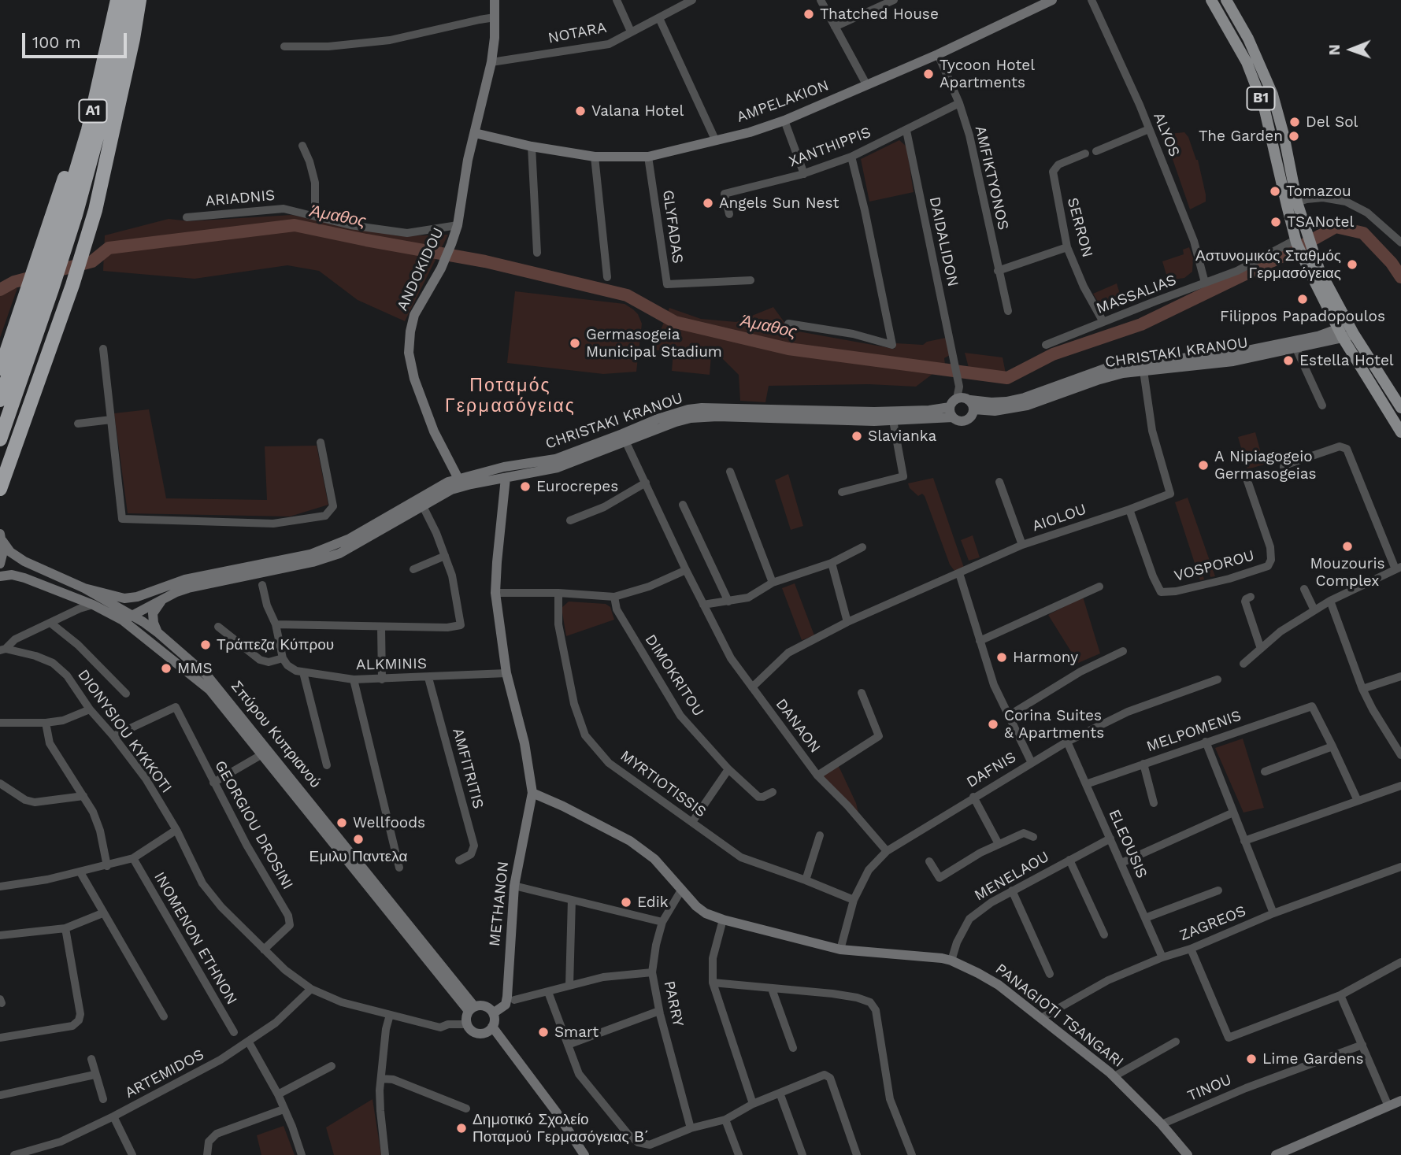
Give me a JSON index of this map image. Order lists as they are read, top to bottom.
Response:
{
  "streets": {
    "highway": ["A1"],
    "main road": [
      "B1",
      "AMPELAKION",
      "ANDOKIDOU",
      "CHRISTAKI KRANOU",
      "Σπύρου Κυπριανού",
      "METHANON",
      "PANAGIOTI TSANGARI"
    ],
    "street": [
      "NOTARA",
      "ALYOS",
      "XANTHIPPIS",
      "AMFIKTYONOS",
      "ARIADNIS",
      "GLYFADAS",
      "SERRON",
      "DAIDALIDON",
      "MASSALIAS",
      "AIOLOU",
      "VOSPOROU",
      "ALKMINIS",
      "DIMOKRITOU",
      "DANAON",
      "DIONYSIOU KYKKOTI",
      "MELPOMENIS",
      "AMFITRITIS",
      "DAFNIS",
      "MYRTIOTISSIS",
      "GEORGIOU DROSINI",
      "ELEOUSIS",
      "MENELAOU",
      "ZAGREOS",
      "INOMENON ETHNON",
      "PARRY",
      "ARTEMIDOS",
      "TINOU"
    ]
  },
  "crossings": [
    ["NOTARA", "ANDOKIDOU"],
    ["B1", "MASSALIAS"],
    ["B1", "CHRISTAKI KRANOU"],
    ["AMPELAKION", "AMFIKTYONOS"],
    ["AMPELAKION", "GLYFADAS"],
    ["AMPELAKION", "ANDOKIDOU"],
    ["ALYOS", "MASSALIAS"],
    ["XANTHIPPIS", "AMFIKTYONOS"],
    ["XANTHIPPIS", "DAIDALIDON"],
    ["ARIADNIS", "ANDOKIDOU"],
    ["SERRON", "MASSALIAS"],
    ["ANDOKIDOU", "CHRISTAKI KRANOU"],
    ["CHRISTAKI KRANOU", "AIOLOU"],
    ["CHRISTAKI KRANOU", "DANAON"],
    ["CHRISTAKI KRANOU", "Σπύρου Κυπριανού"],
    ["AIOLOU", "VOSPOROU"],
    ["AIOLOU", "DANAON"],
    ["ALKMINIS", "AMFITRITIS"],
    ["DANAON", "DAFNIS"],
    ["DIONYSIOU KYKKOTI", "Σπύρου Κυπριανού"],
    ["DIONYSIOU KYKKOTI", "GEORGIOU DROSINI"],
    ["DIONYSIOU KYKKOTI", "METHANON"],
    ["DIONYSIOU KYKKOTI", "ARTEMIDOS"],
    ["MELPOMENIS", "ELEOUSIS"],
    ["Σπύρου Κυπριανού", "METHANON"],
    ["DAFNIS", "MYRTIOTISSIS"],
    ["DAFNIS", "ELEOUSIS"],
    ["DAFNIS", "PANAGIOTI TSANGARI"],
    ["ELEOUSIS", "MENELAOU"],
    ["ELEOUSIS", "ZAGREOS"],
    ["MENELAOU", "PANAGIOTI TSANGARI"],
    ["METHANON", "PANAGIOTI TSANGARI"],
    ["ZAGREOS", "PANAGIOTI TSANGARI"],
    ["PARRY", "PANAGIOTI TSANGARI"],
    ["PANAGIOTI TSANGARI", "TINOU"]
  ],
  "districts": ["Ποταμός Γερμασόγειας"],
  "water": ["Άμαθος"],
  "places": [
    "Thatched House",
    "Tycoon Hotel Apartments",
    "Valana Hotel",
    "Del Sol",
    "The Garden",
    "Tomazou",
    "Angels Sun Nest",
    "TSANotel",
    "Αστυνομικός Σταθμός Γερμασόγειας",
    "Filippos Papadopoulos",
    "Germasogeia Municipal Stadium",
    "Estella Hotel",
    "Slavianka",
    "A Nipiagogeio Germasogeias",
    "Eurocrepes",
    "Mouzouris Complex",
    "Τράπεζα Κύπρου",
    "Harmony",
    "MMS",
    "Corina Suites & Apartments",
    "Wellfoods",
    "Εμιλυ Παντελα",
    "Edik",
    "Smart",
    "Lime Gardens",
    "Δημοτικό Σχολείο Ποταμού Γερμασόγειας Β΄"
  ],
  "scale_bar": "100 m",
  "north": "left"
}
